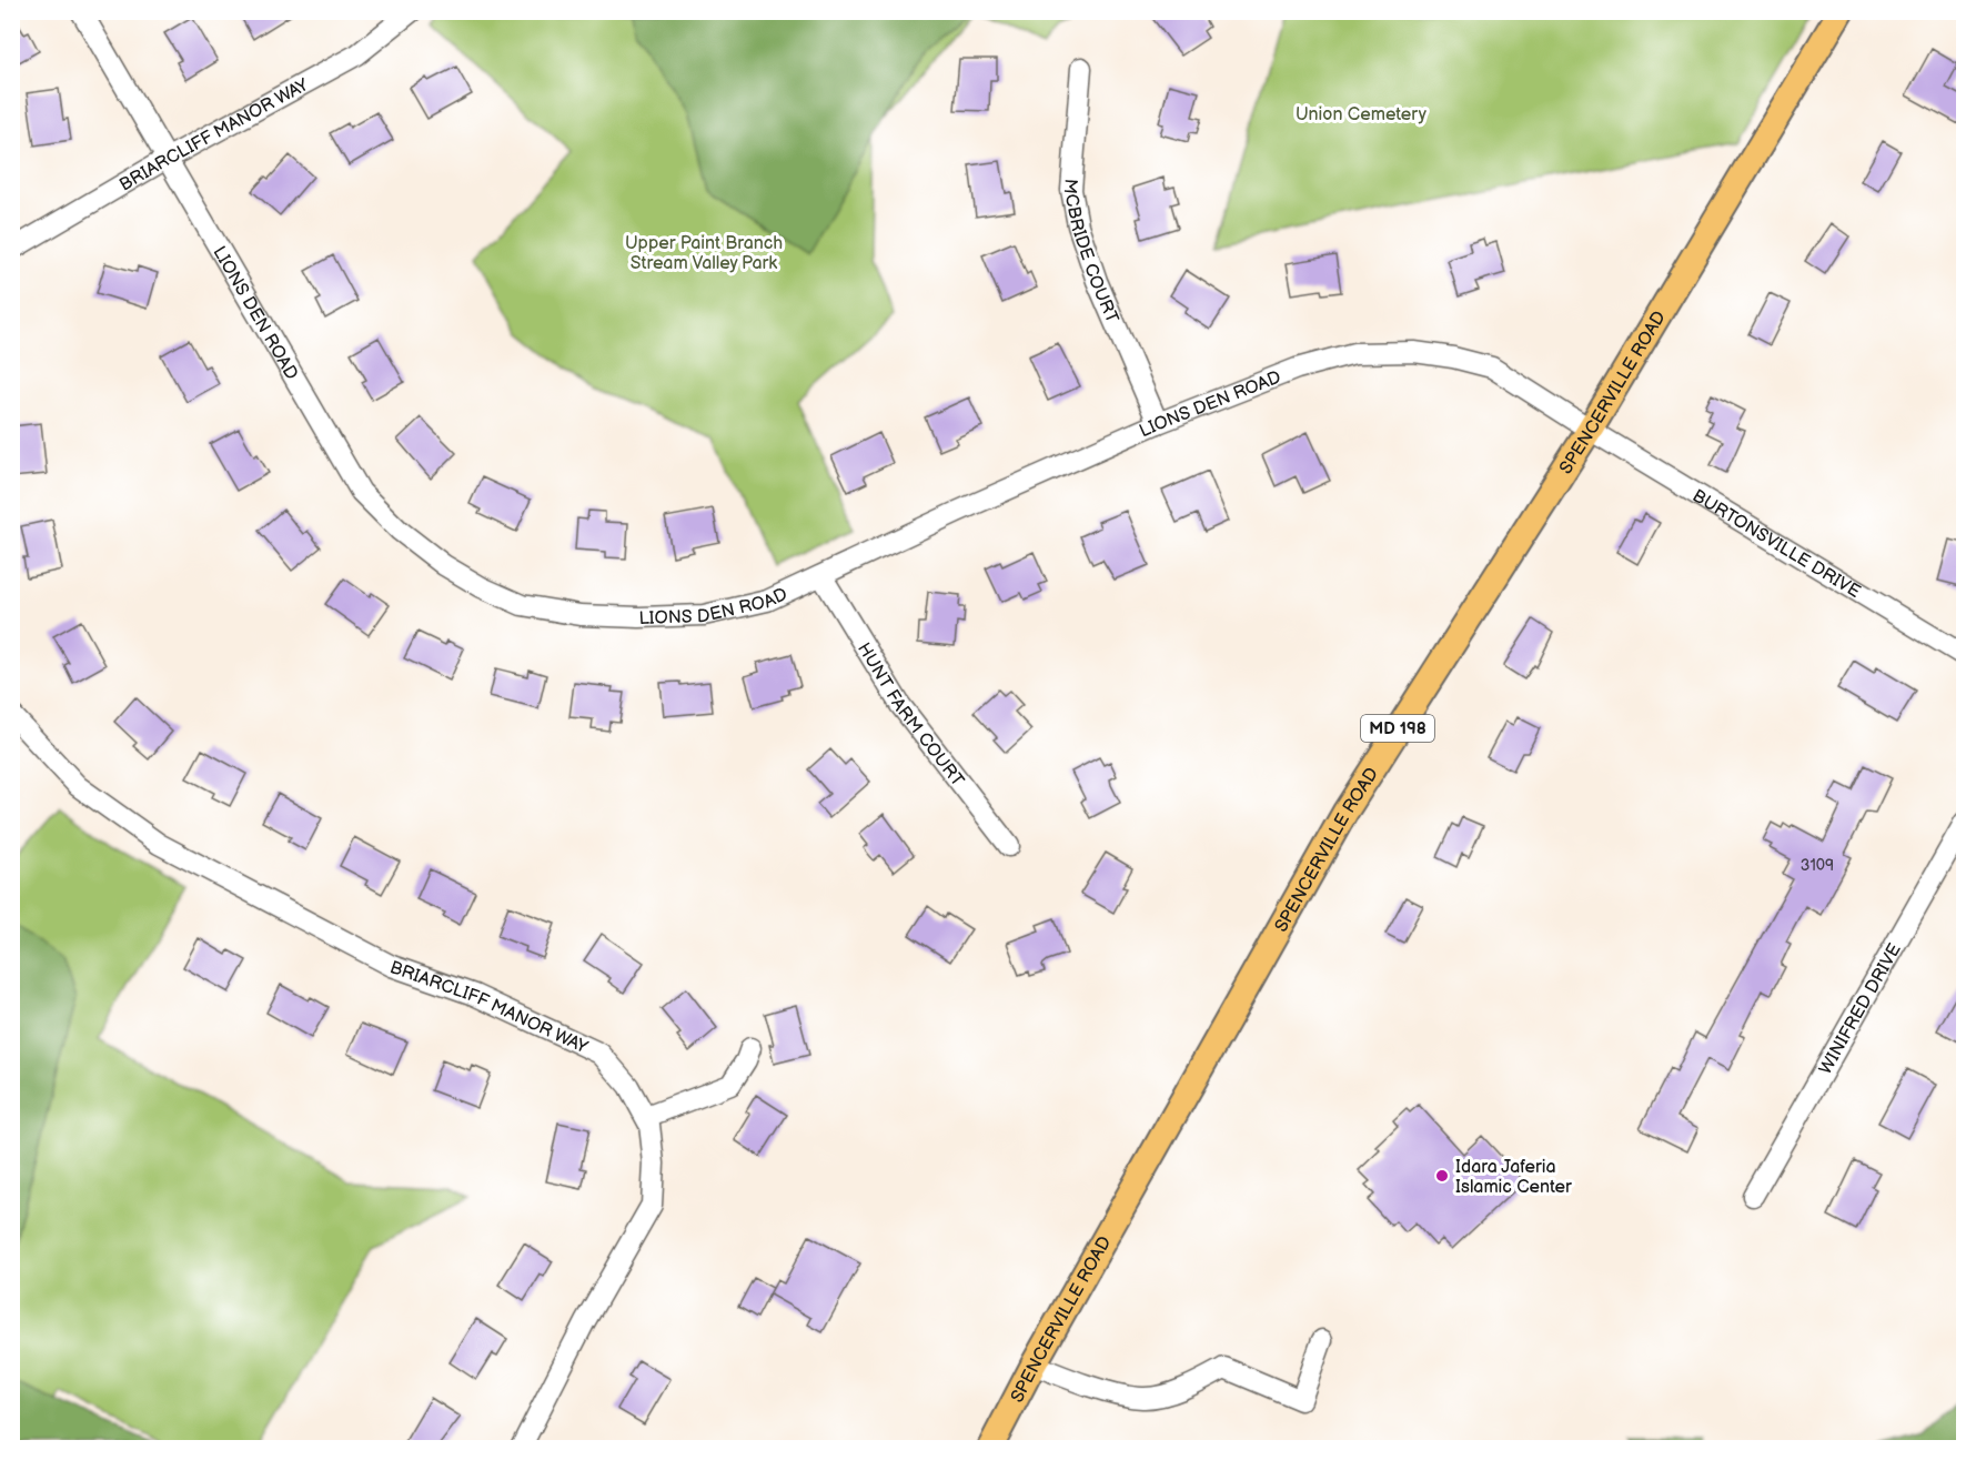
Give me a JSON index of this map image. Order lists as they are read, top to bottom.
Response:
{
  "streets": {
    "main road": ["SPENCERVILLE ROAD", "MD 198"],
    "street": [
      "BRIARCLIFF MANOR WAY",
      "MCBRIDE COURT",
      "LIONS DEN ROAD",
      "BURTONSVILLE DRIVE",
      "HUNT FARM COURT",
      "WINIFRED DRIVE"
    ]
  },
  "crossings": [
    ["BRIARCLIFF MANOR WAY", "LIONS DEN ROAD"],
    ["MCBRIDE COURT", "LIONS DEN ROAD"],
    ["LIONS DEN ROAD", "SPENCERVILLE ROAD"],
    ["LIONS DEN ROAD", "BURTONSVILLE DRIVE"],
    ["LIONS DEN ROAD", "HUNT FARM COURT"],
    ["SPENCERVILLE ROAD", "BURTONSVILLE DRIVE"]
  ],
  "parks": ["Union Cemetery", "Upper Paint Branch Stream Valley Park"],
  "places": ["Idara Jaferia Islamic Center"],
  "house_numbers": ["3109"]
}
